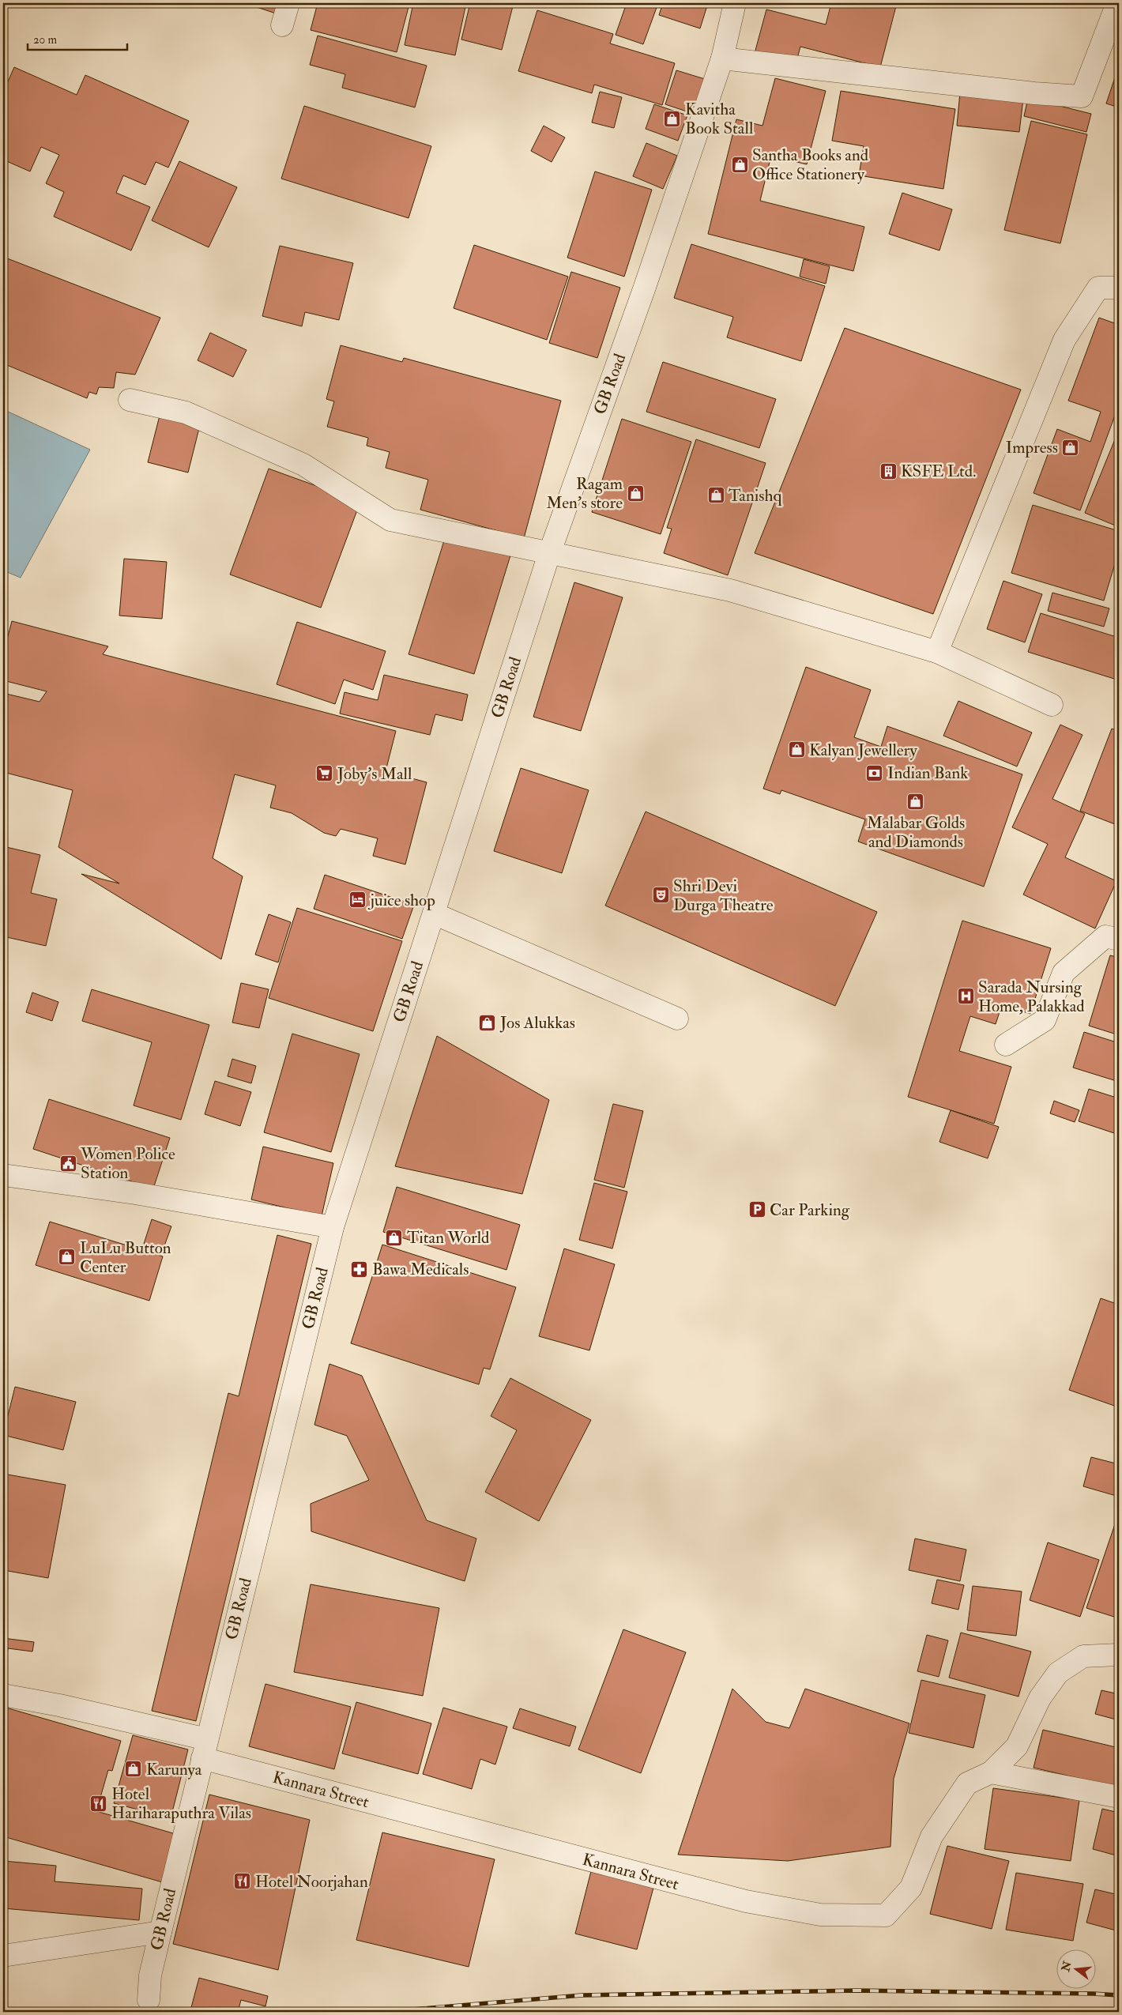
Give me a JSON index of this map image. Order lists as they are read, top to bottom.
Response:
{
  "streets": {
    "street": ["GB Road", "Kannara Street"]
  },
  "crossings": [
    ["GB Road", "Kannara Street"]
  ],
  "places": {
    "shop": [
      "Kavitha Book Stall",
      "Santha Books and Office Stationery",
      "Impress",
      "Ragam Men's store",
      "Tanishq",
      "Kalyan Jewellery",
      "Malabar Golds and Diamonds",
      "Jos Alukkas",
      "Titan World",
      "LuLu Button Center",
      "Karunya"
    ],
    "building": ["KSFE Ltd."],
    "bank": ["Indian Bank"],
    "supermarket": ["Joby's Mall"],
    "theatre": ["Shri Devi Durga Theatre"],
    "hotel": ["juice shop"],
    "hospital": ["Sarada Nursing Home, Palakkad"],
    "public building": ["Women Police Station"],
    "parking": ["Car Parking"],
    "pharmacy": ["Bawa Medicals"],
    "restaurant": ["Hotel Hariharaputhra Vilas", "Hotel Noorjahan"]
  },
  "scale_bar": "20 m",
  "north": "left"
}
